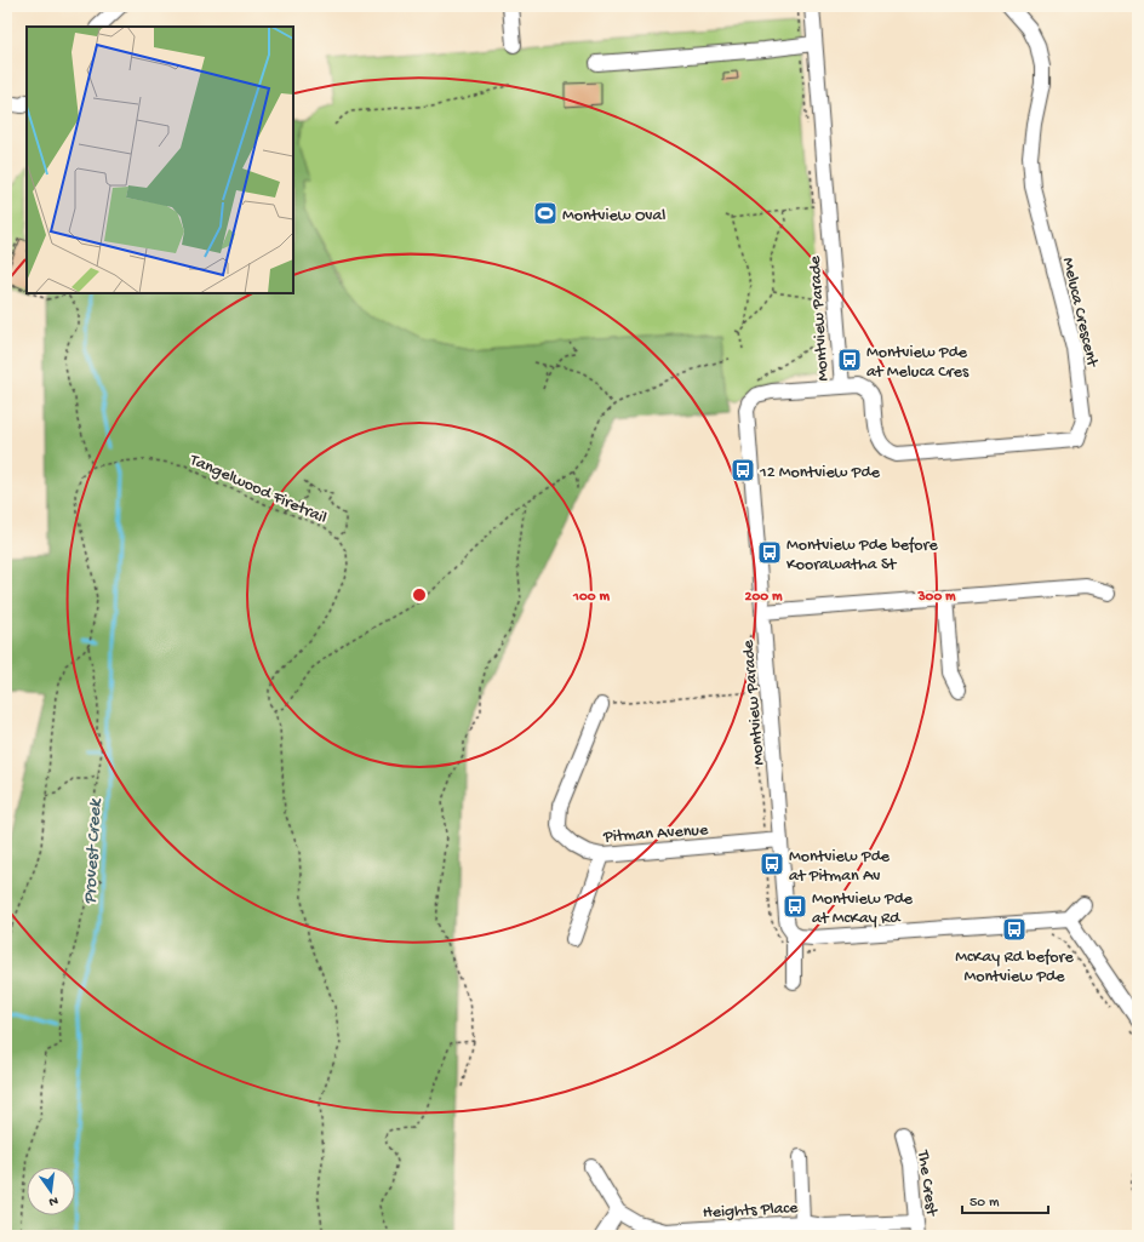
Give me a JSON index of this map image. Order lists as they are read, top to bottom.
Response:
{
  "streets": {
    "street": [
      "Meluca Crescent",
      "Montview Parade",
      "Pitman Avenue",
      "The Crest",
      "Heights Place"
    ],
    "path": ["Tangelwood Firetrail"]
  },
  "crossings": [
    ["Meluca Crescent", "Montview Parade"],
    ["Montview Parade", "Pitman Avenue"],
    ["The Crest", "Heights Place"]
  ],
  "water": ["Provest Creek"],
  "places": {
    "sports": ["Montview Oval"],
    "bus stop": [
      "Montview Pde at Meluca Cres",
      "12 Montview Pde",
      "Montview Pde before Koorawatha St",
      "Montview Pde at Pitman Av",
      "Montview Pde at McKay Rd",
      "McKay Rd before Montview Pde"
    ]
  },
  "scale_bar": "50 m",
  "north": "bottom",
  "rings": ["100 m", "200 m", "300 m"]
}
